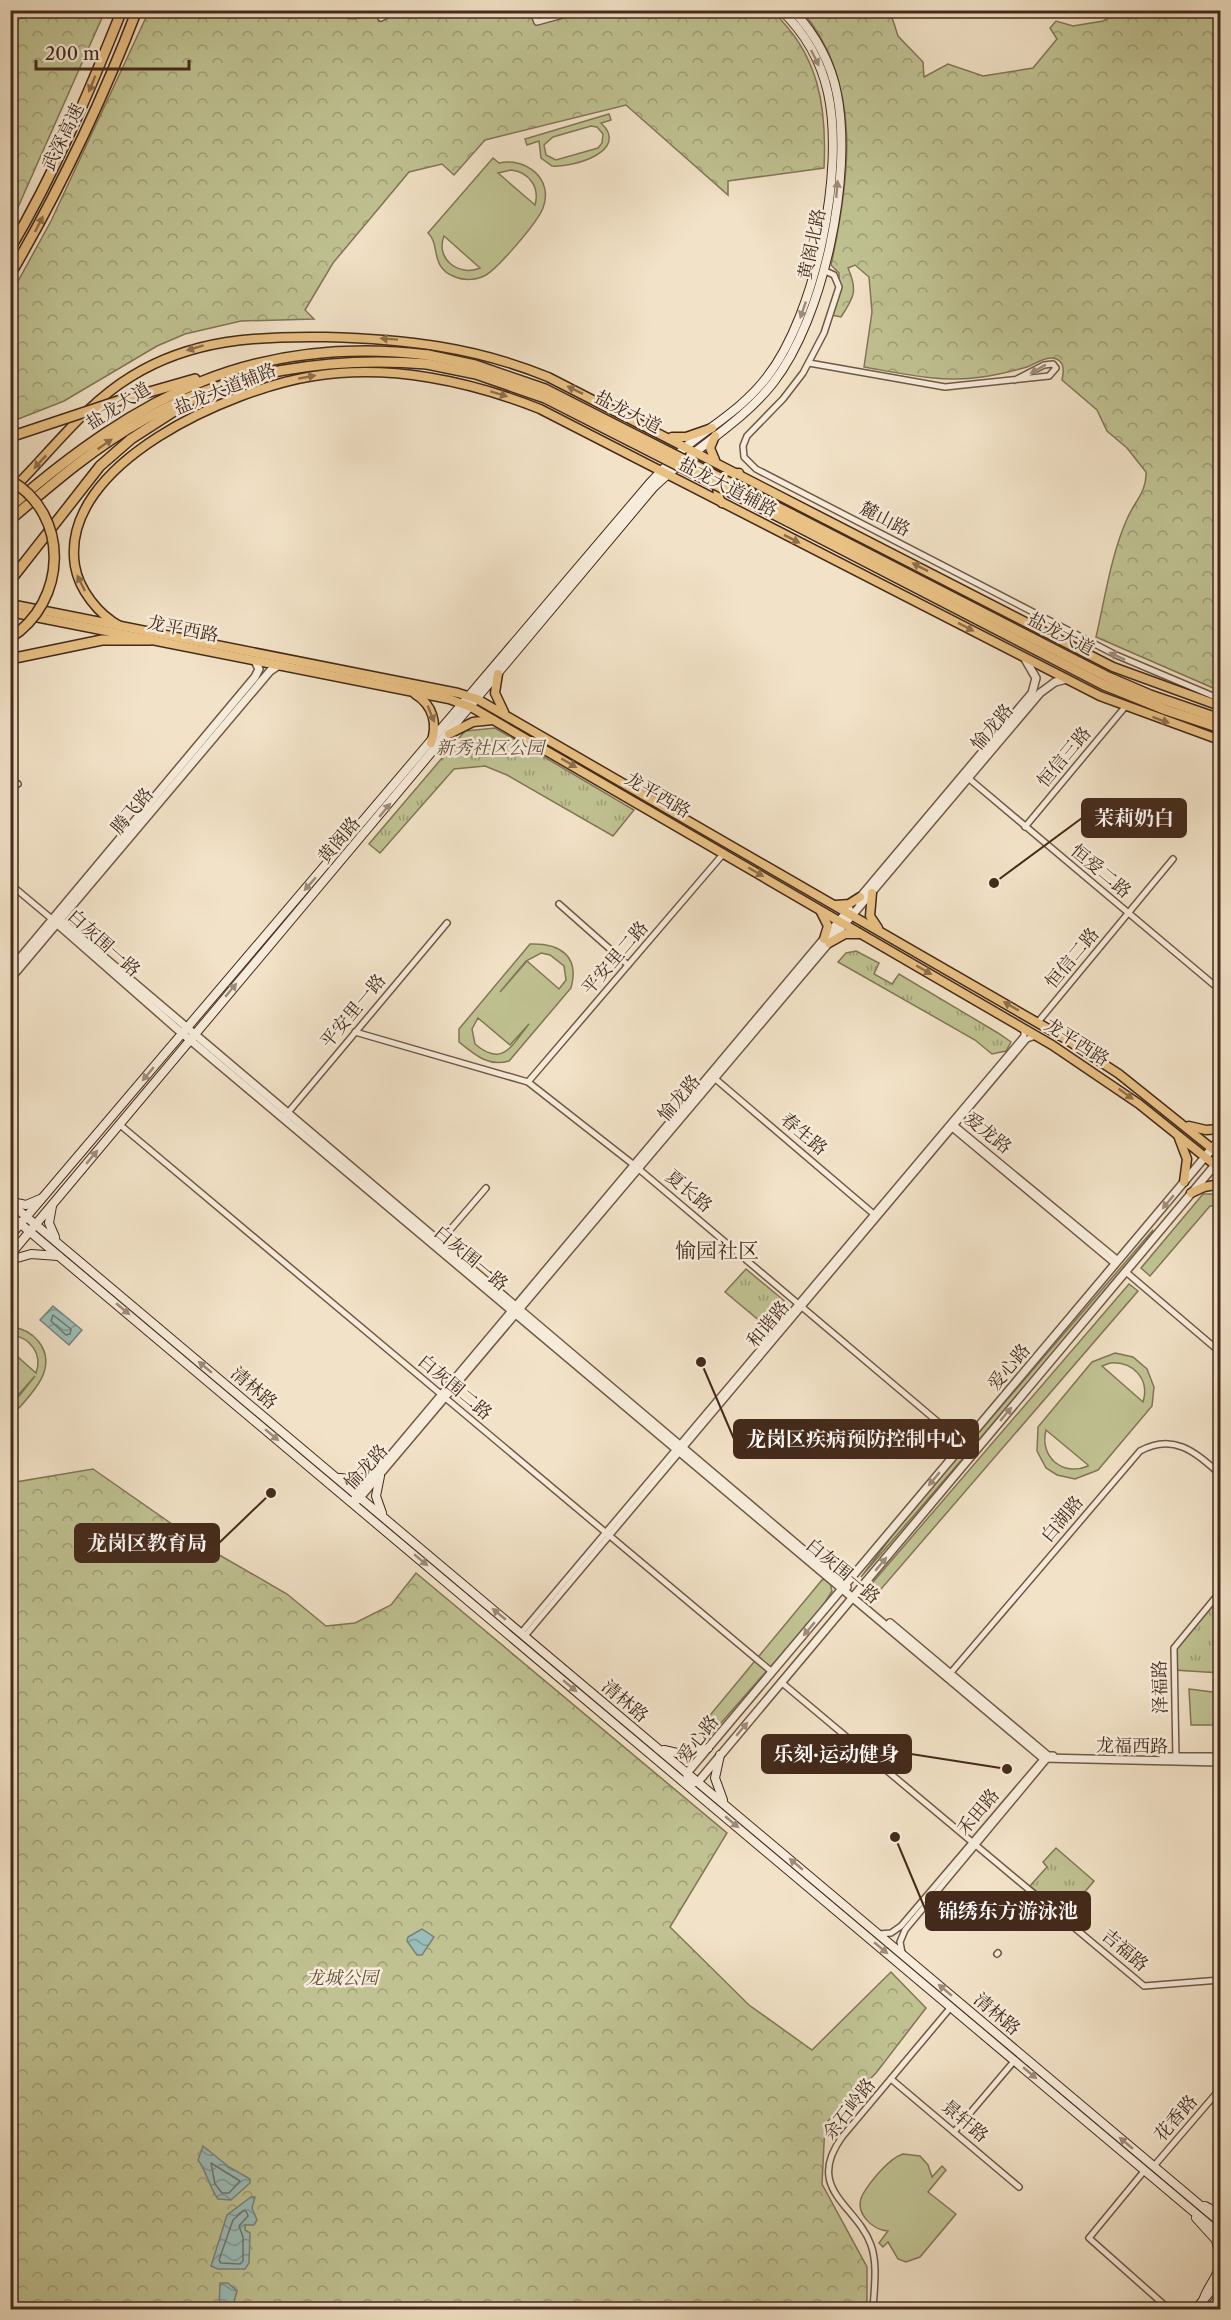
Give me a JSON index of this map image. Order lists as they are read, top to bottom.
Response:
{
  "streets": {
    "highway": ["武深高速", "盐龙大道"],
    "main road": [
      "黄阁北路",
      "盐龙大道辅路",
      "龙平西路",
      "黄阁路",
      "爱心路",
      "清林路"
    ],
    "street": [
      "麓山路",
      "愉龙路",
      "恒信三路",
      "腾飞路",
      "恒爱二路",
      "白灰围一路",
      "平安里二路",
      "恒信二路",
      "平安里一路",
      "爱龙路",
      "春生路",
      "夏长路",
      "和谐路",
      "白灰围二路",
      "白湖路",
      "泽福路",
      "龙福西路",
      "禾田路",
      "吉福路",
      "余石岭路",
      "花香路",
      "景轩路"
    ]
  },
  "crossings": [
    ["黄阁北路", "盐龙大道辅路"],
    ["黄阁北路", "麓山路"],
    ["黄阁北路", "黄阁路"],
    ["盐龙大道辅路", "龙平西路"],
    ["盐龙大道辅路", "愉龙路"],
    ["盐龙大道辅路", "恒信三路"],
    ["盐龙大道辅路", "黄阁路"],
    ["龙平西路", "愉龙路"],
    ["龙平西路", "腾飞路"],
    ["龙平西路", "黄阁路"],
    ["龙平西路", "平安里二路"],
    ["龙平西路", "恒信二路"],
    ["龙平西路", "和谐路"],
    ["龙平西路", "爱心路"],
    ["愉龙路", "恒爱二路"],
    ["愉龙路", "白灰围一路"],
    ["愉龙路", "春生路"],
    ["愉龙路", "夏长路"],
    ["愉龙路", "白灰围二路"],
    ["愉龙路", "清林路"],
    ["恒信三路", "恒爱二路"],
    ["腾飞路", "白灰围一路"],
    ["黄阁路", "白灰围一路"],
    ["黄阁路", "白灰围二路"],
    ["黄阁路", "清林路"],
    ["恒爱二路", "恒信二路"],
    ["白灰围一路", "平安里一路"],
    ["白灰围一路", "和谐路"],
    ["白灰围一路", "爱心路"],
    ["白灰围一路", "白湖路"],
    ["白灰围一路", "龙福西路"],
    ["白灰围一路", "禾田路"],
    ["平安里二路", "夏长路"],
    ["平安里一路", "夏长路"],
    ["爱龙路", "和谐路"],
    ["爱龙路", "爱心路"],
    ["春生路", "和谐路"],
    ["夏长路", "和谐路"],
    ["夏长路", "爱心路"],
    ["和谐路", "白灰围二路"],
    ["和谐路", "清林路"],
    ["爱心路", "白灰围二路"],
    ["爱心路", "清林路"],
    ["清林路", "禾田路"],
    ["清林路", "余石岭路"],
    ["清林路", "花香路"],
    ["泽福路", "龙福西路"],
    ["龙福西路", "禾田路"],
    ["禾田路", "吉福路"],
    ["余石岭路", "景轩路"]
  ],
  "one_way": ["麓山路"],
  "districts": ["愉园社区"],
  "parks": ["新秀社区公园", "龙城公园"],
  "places": [
    "茉莉奶白",
    "龙岗区疾病预防控制中心",
    "龙岗区教育局",
    "乐刻·运动健身",
    "锦绣东方游泳池"
  ],
  "scale_bar": "200 m"
}
